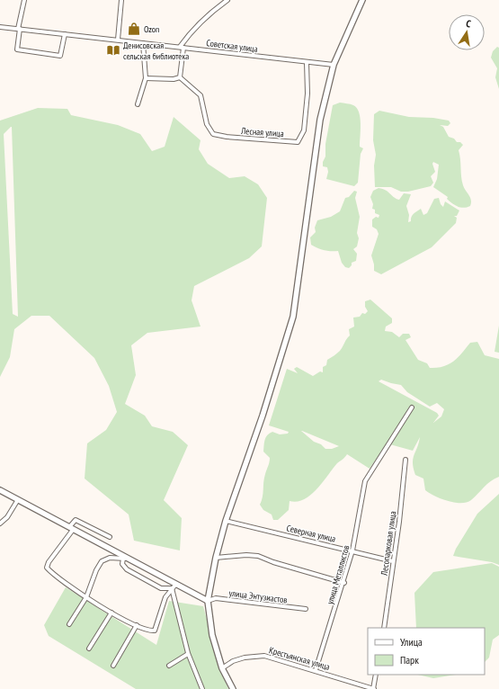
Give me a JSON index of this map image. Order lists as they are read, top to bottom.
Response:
{
  "streets": {
    "street": [
      "Советская улица",
      "Лесная улица",
      "Северная улица",
      "Лесопарковая улица",
      "улица Металлистов",
      "улица Энтузиастов",
      "Крестьянская улица"
    ]
  },
  "crossings": [
    ["Советская улица", "Лесная улица"],
    ["Северная улица", "Лесопарковая улица"],
    ["Северная улица", "улица Металлистов"],
    ["улица Металлистов", "Крестьянская улица"]
  ],
  "places": {
    "shop": ["Ozon"],
    "library": ["Денисовская сельская библиотека"]
  },
  "legend": ["Улица", "Парк"],
  "north": "top"
}
